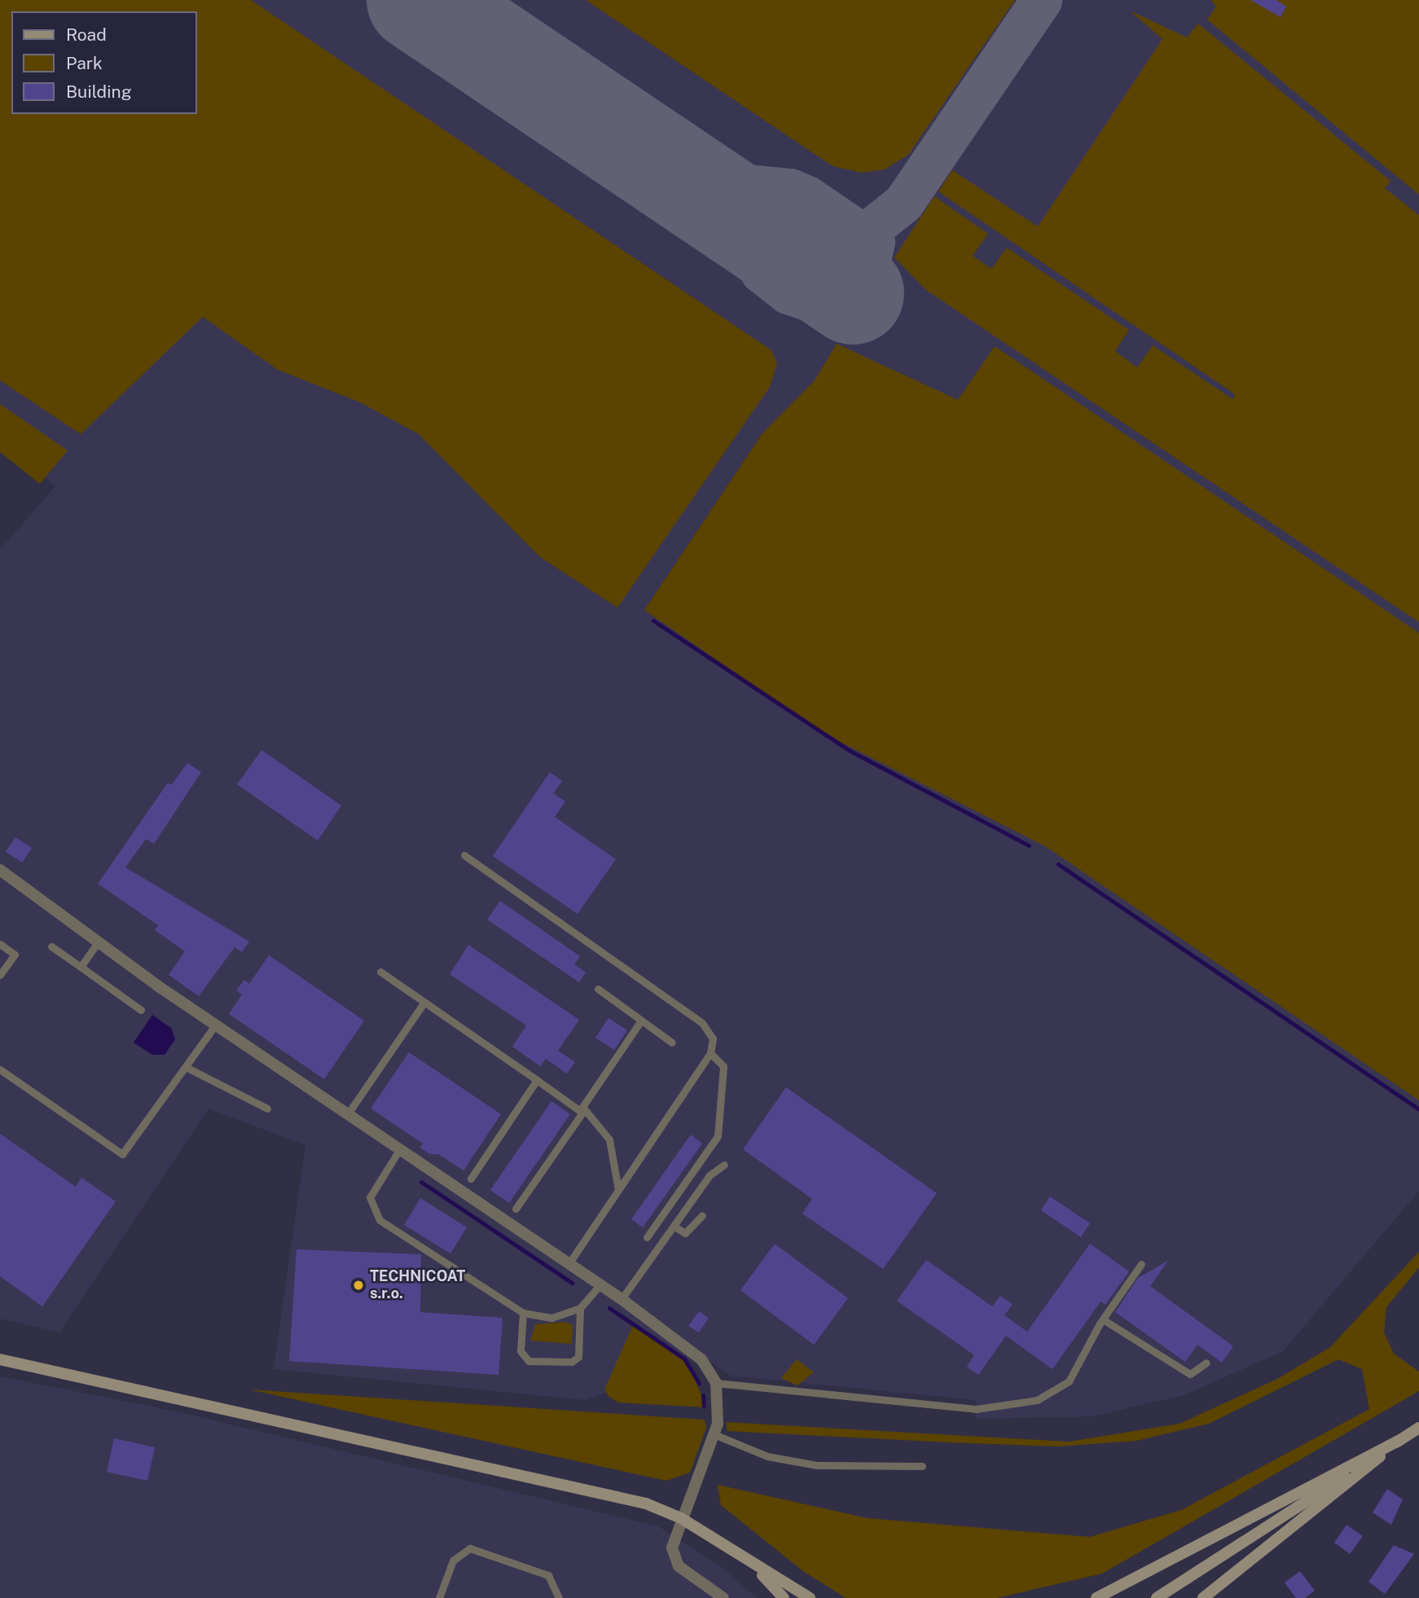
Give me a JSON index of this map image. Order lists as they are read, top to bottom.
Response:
{
  "places": ["TECHNICOAT s.r.o."],
  "legend": ["Road", "Park", "Building"]
}
